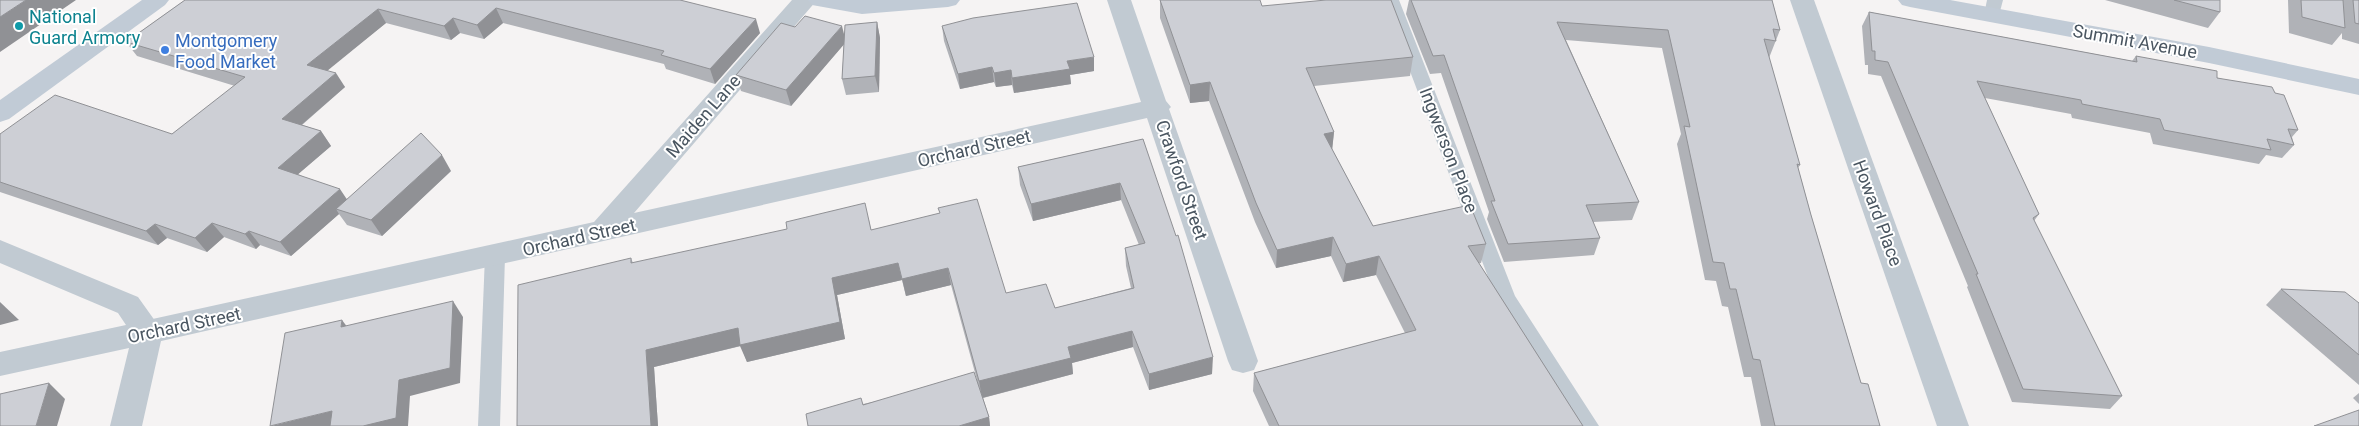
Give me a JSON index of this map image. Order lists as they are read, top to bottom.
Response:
{
  "streets": {
    "main road": ["Summit Avenue"],
    "street": [
      "Maiden Lane",
      "Orchard Street",
      "Crawford Street",
      "Howard Place"
    ],
    "lane": ["Ingwerson Place"]
  },
  "crossings": [
    ["Maiden Lane", "Orchard Street"],
    ["Orchard Street", "Crawford Street"]
  ],
  "places": ["National Guard Armory", "Montgomery Food Market"]
}
